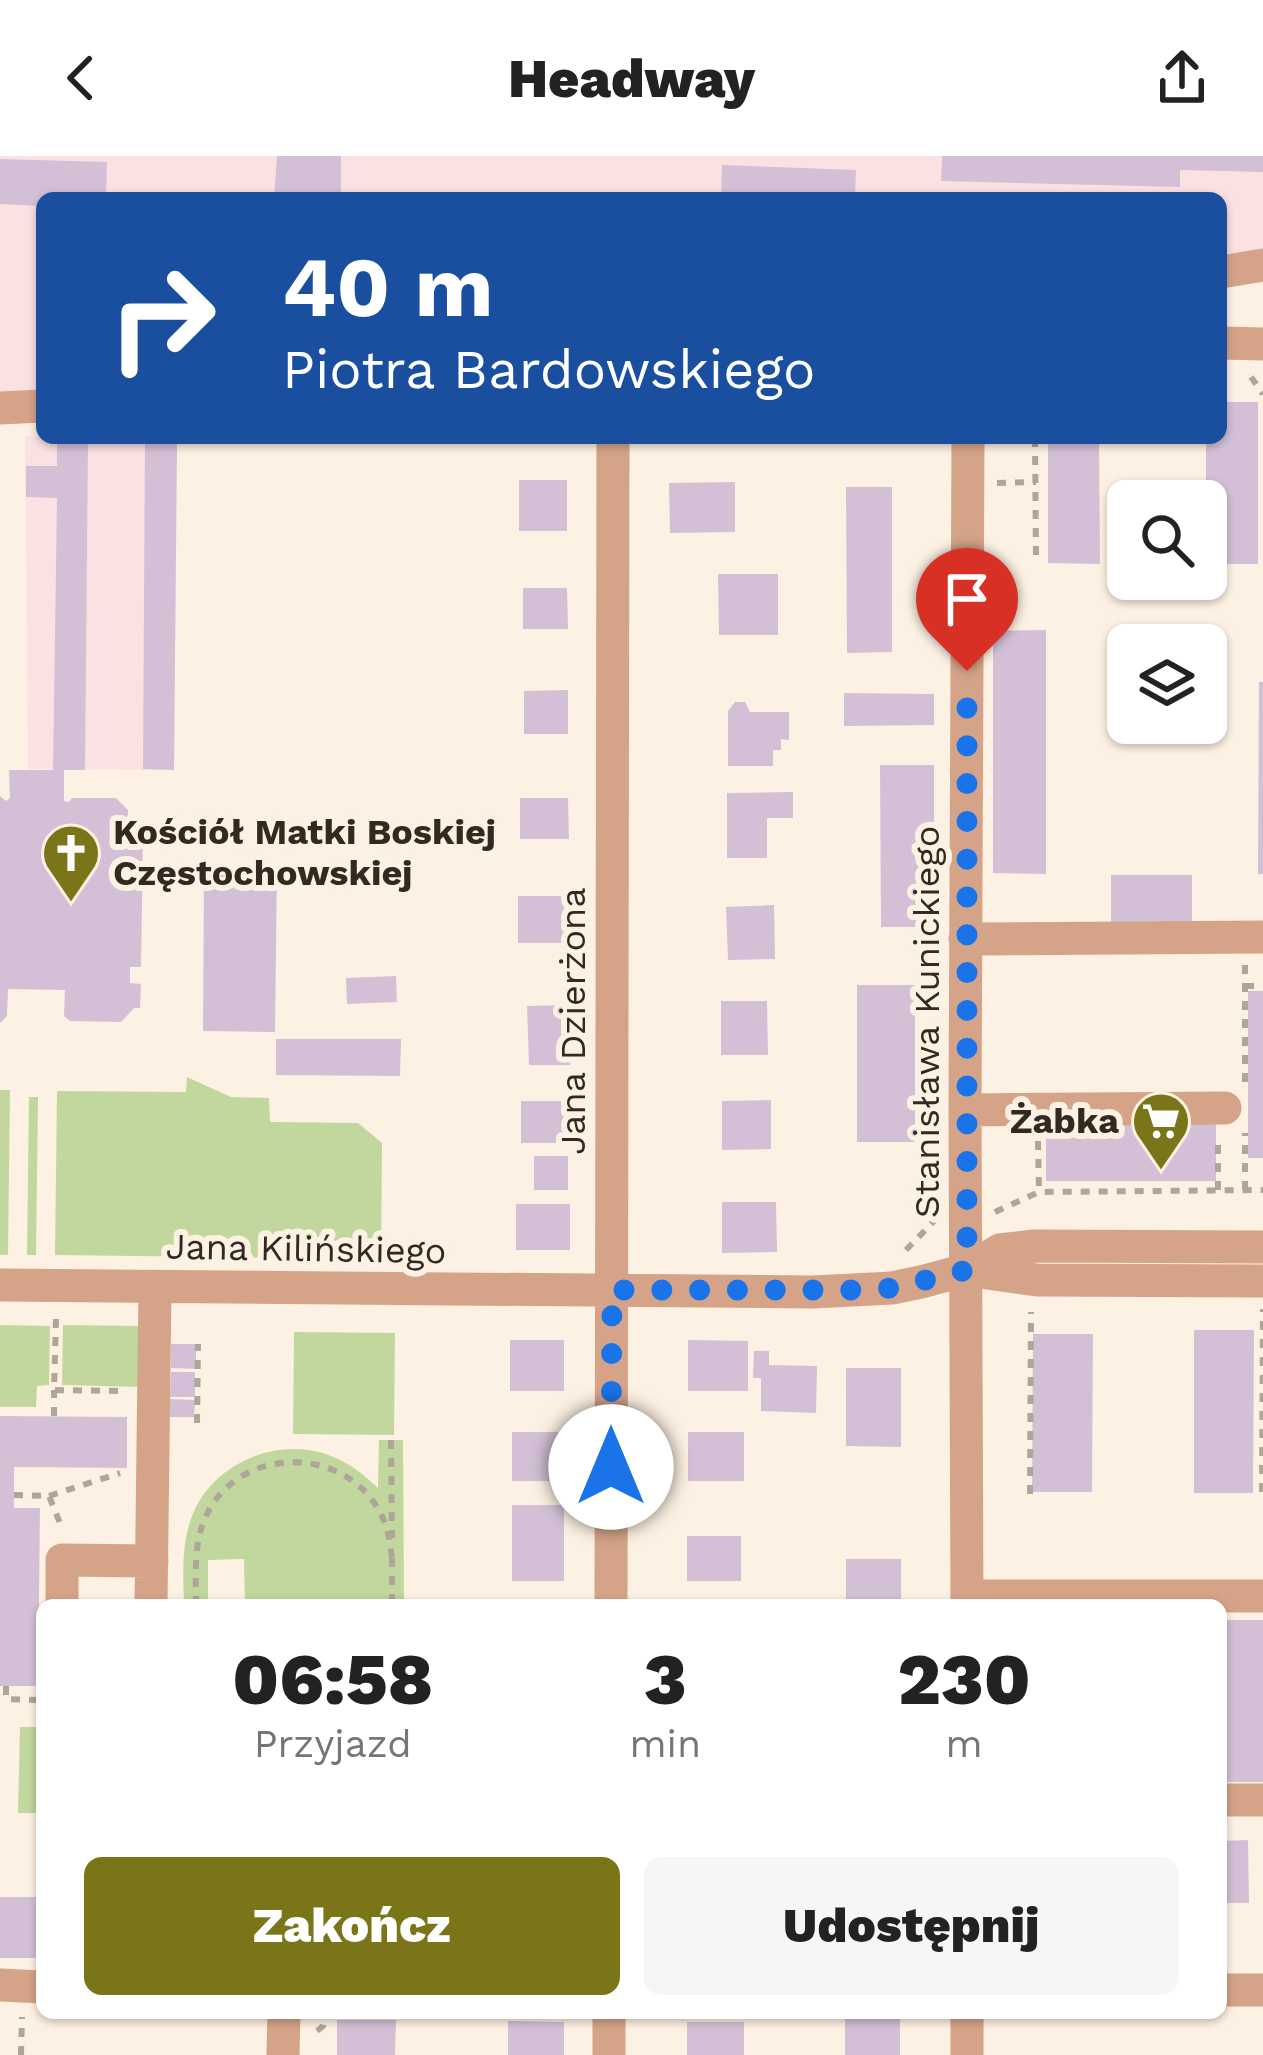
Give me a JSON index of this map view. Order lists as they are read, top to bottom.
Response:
{
  "streets": {
    "street": ["Jana Dzierżona", "Stanisława Kunickiego", "Jana Kilińskiego"]
  },
  "crossings": [
    ["Jana Dzierżona", "Jana Kilińskiego"],
    ["Stanisława Kunickiego", "Jana Kilińskiego"]
  ],
  "places": {
    "church": ["Kościół Matki Boskiej Częstochowskiej"],
    "supermarket": ["Żabka"]
  },
  "page": {
    "header": "Headway",
    "turn": ["40 m", "Piotra Bardowskiego"],
    "eta": [
      "06:58",
      "Przyjazd",
      "3",
      "min",
      "230",
      "m"
    ],
    "buttons": ["Zakończ", "Udostępnij"]
  }
}
